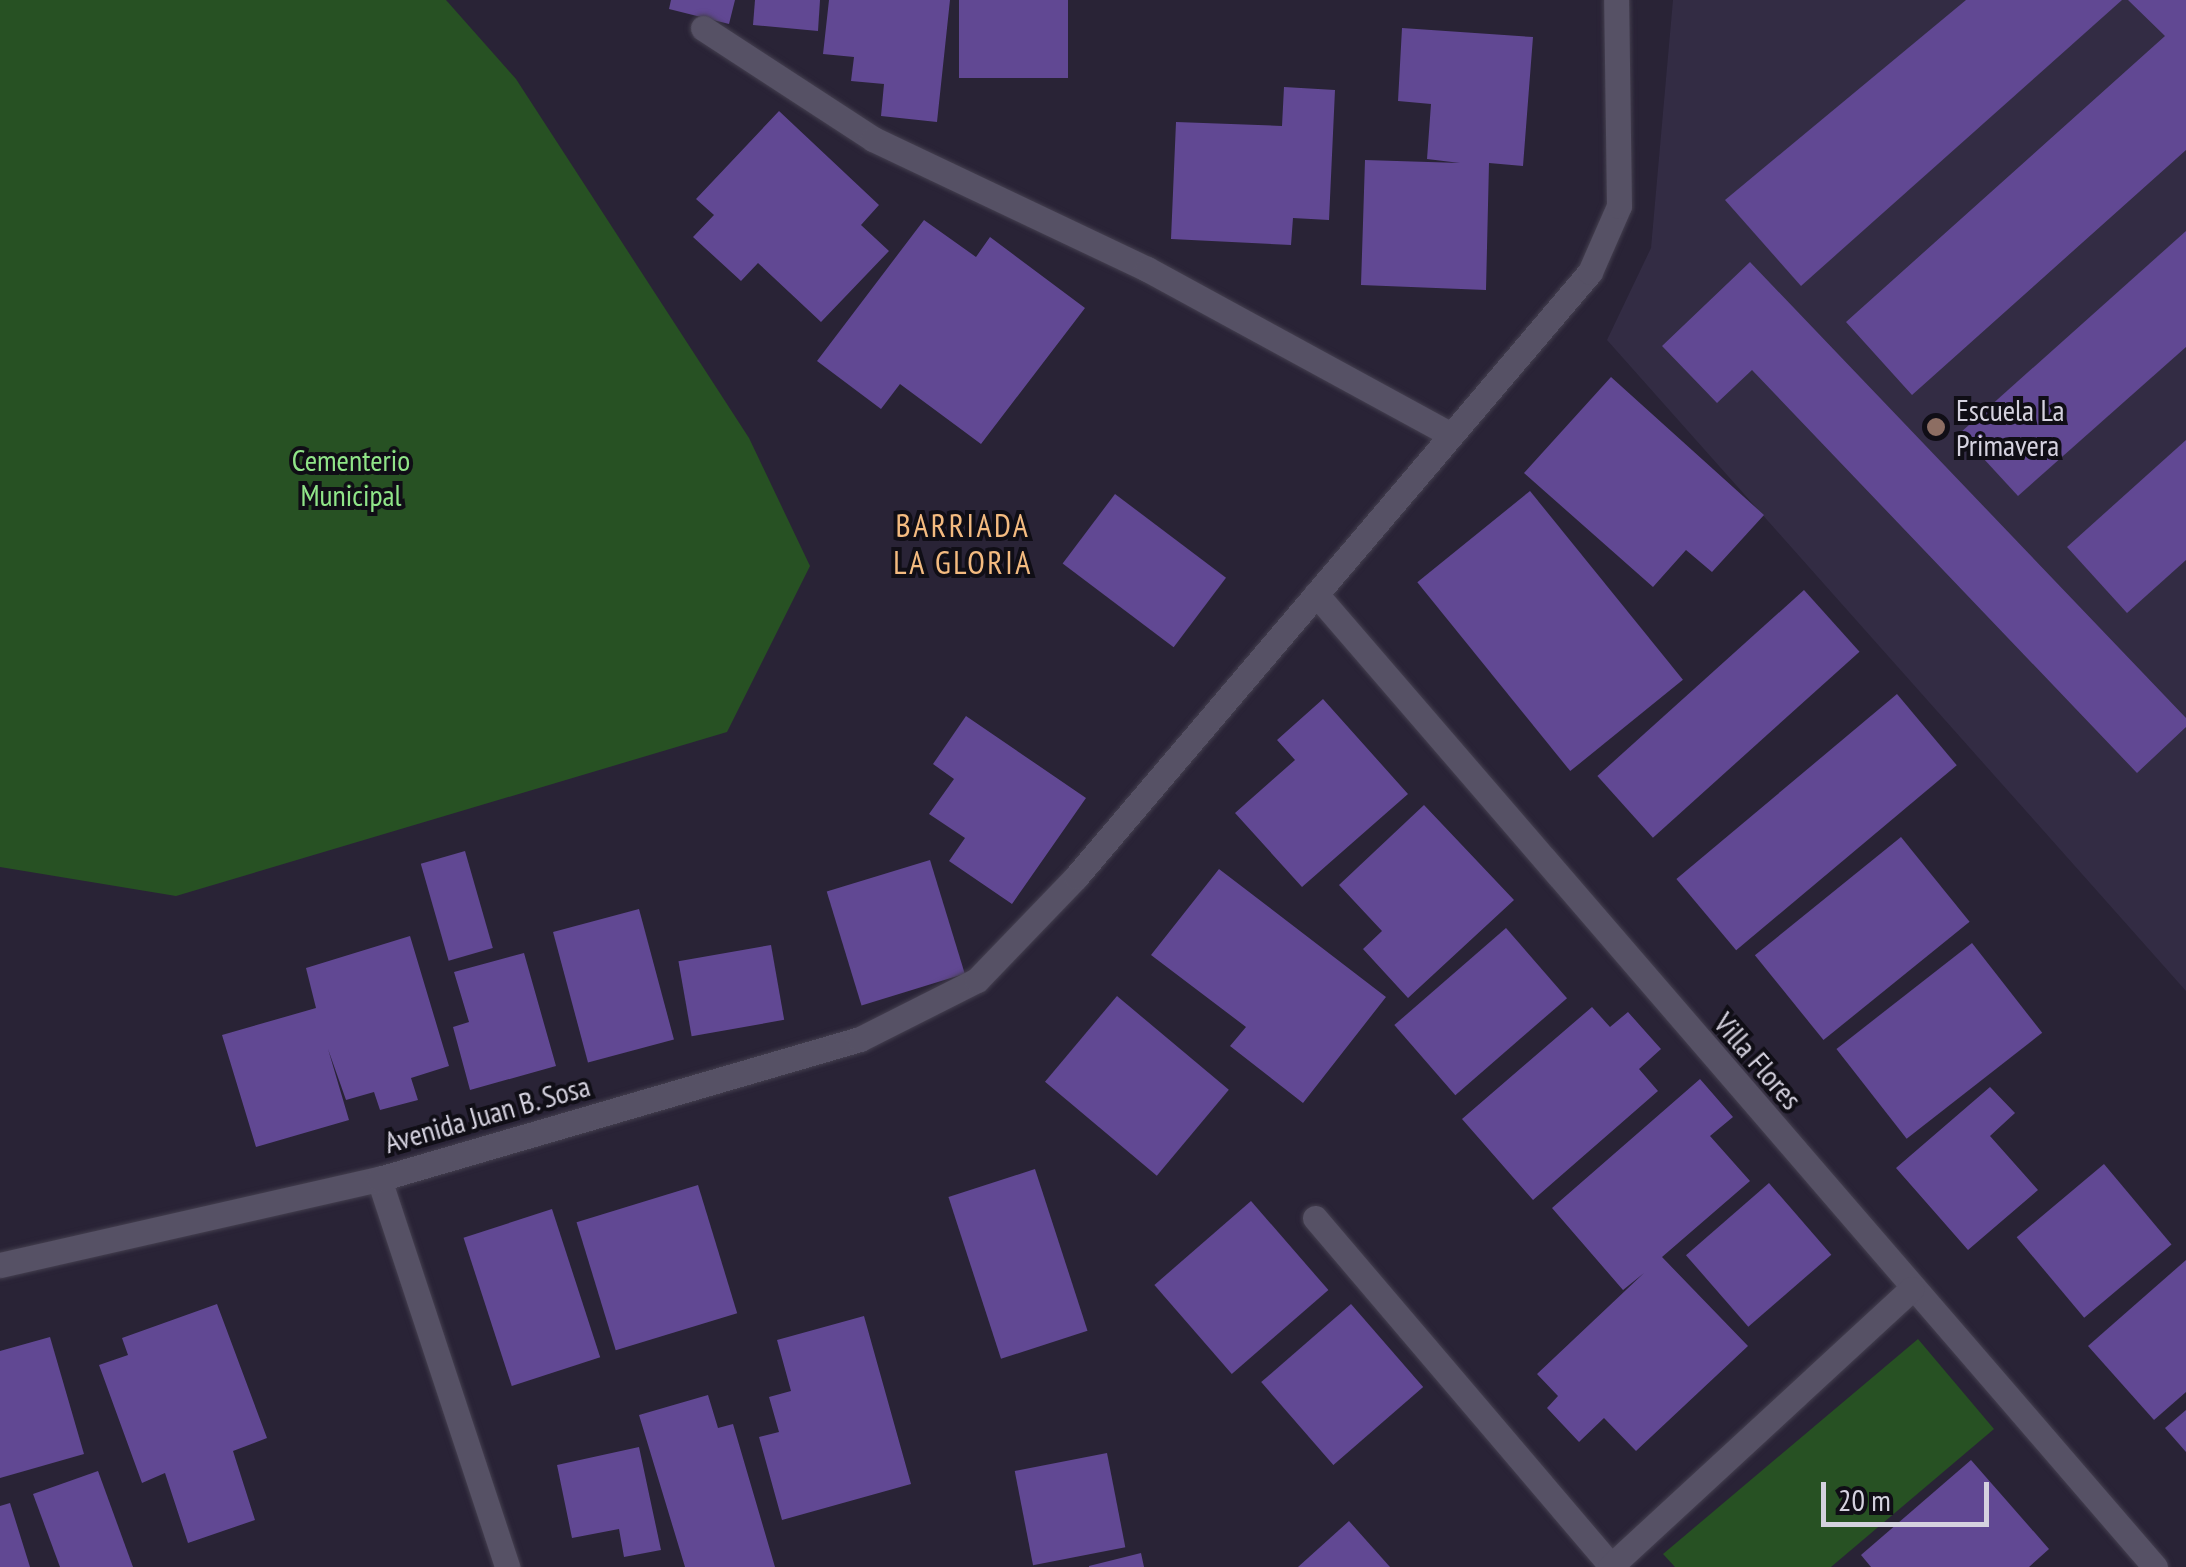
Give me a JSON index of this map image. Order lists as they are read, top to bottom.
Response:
{
  "streets": {
    "street": ["Villa Flores", "Avenida Juan B. Sosa"]
  },
  "crossings": [
    ["Villa Flores", "Avenida Juan B. Sosa"]
  ],
  "districts": ["BARRIADA LA GLORIA"],
  "parks": ["Cementerio Municipal"],
  "places": ["Escuela La Primavera"],
  "scale_bar": "20 m"
}
